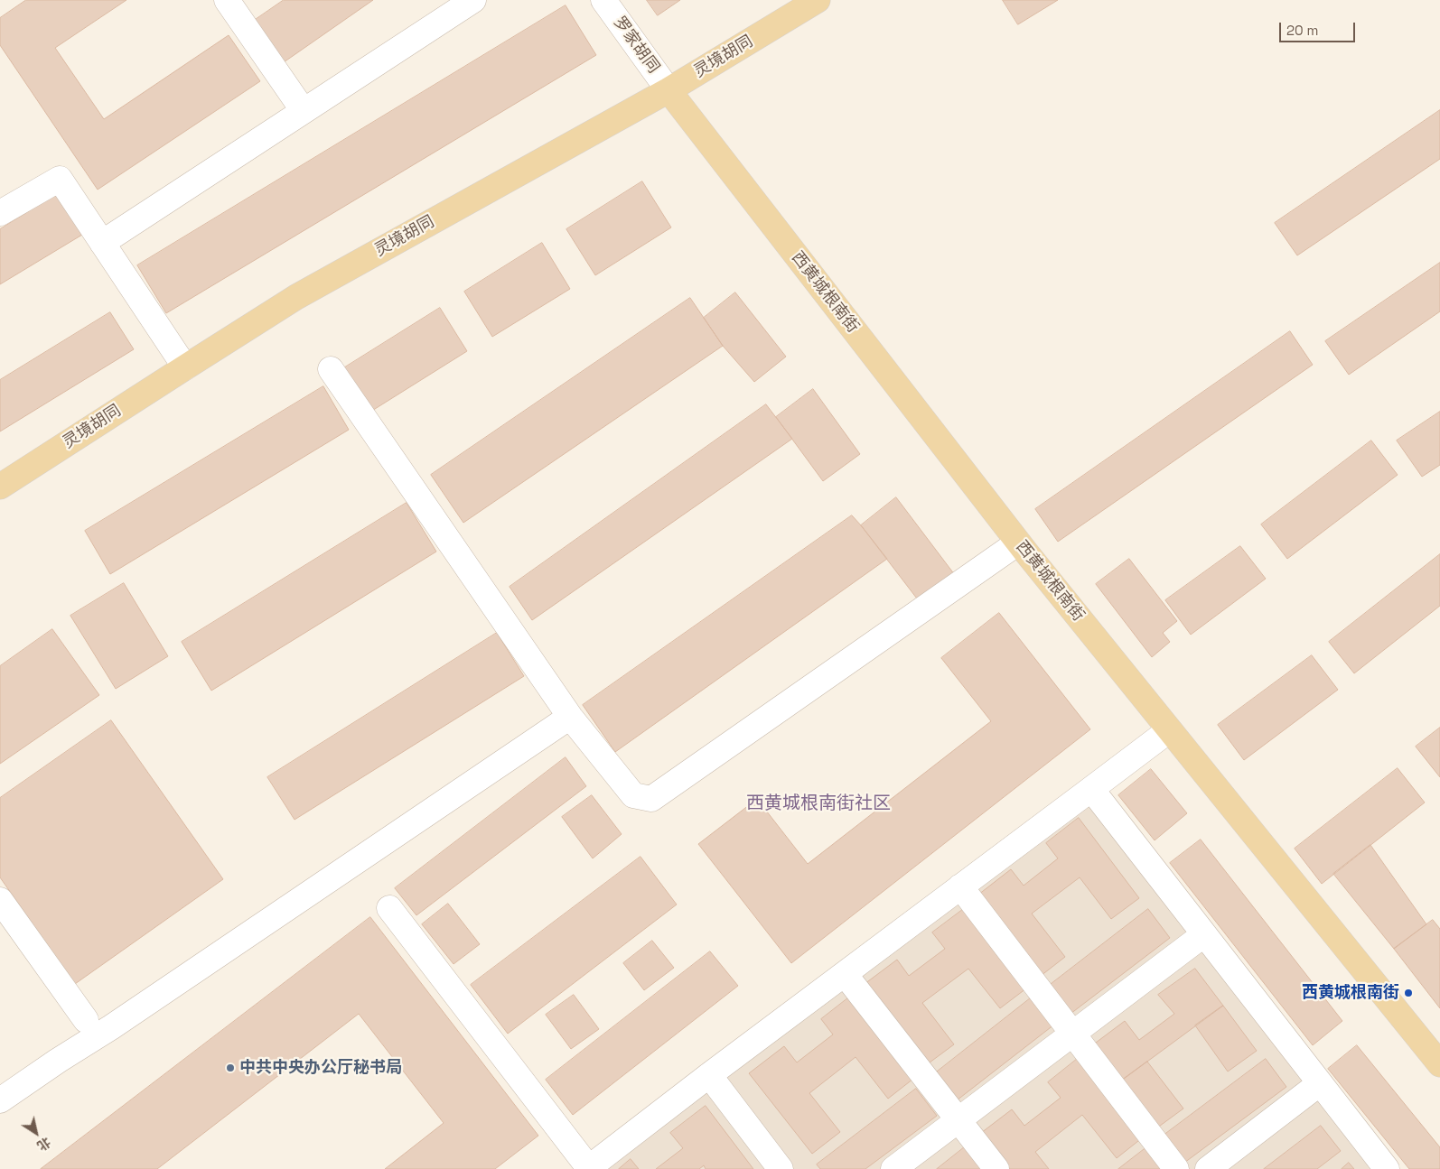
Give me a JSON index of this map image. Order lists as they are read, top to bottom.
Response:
{
  "streets": {
    "main road": ["灵境胡同", "西黄城根南街"],
    "street": ["罗家胡同"]
  },
  "crossings": [
    ["罗家胡同", "灵境胡同"],
    ["罗家胡同", "西黄城根南街"],
    ["灵境胡同", "西黄城根南街"]
  ],
  "districts": ["西黄城根南街社区"],
  "places": ["西黄城根南街", "中共中央办公厅秘书局"],
  "scale_bar": "20 m",
  "north": "bottom right"
}
